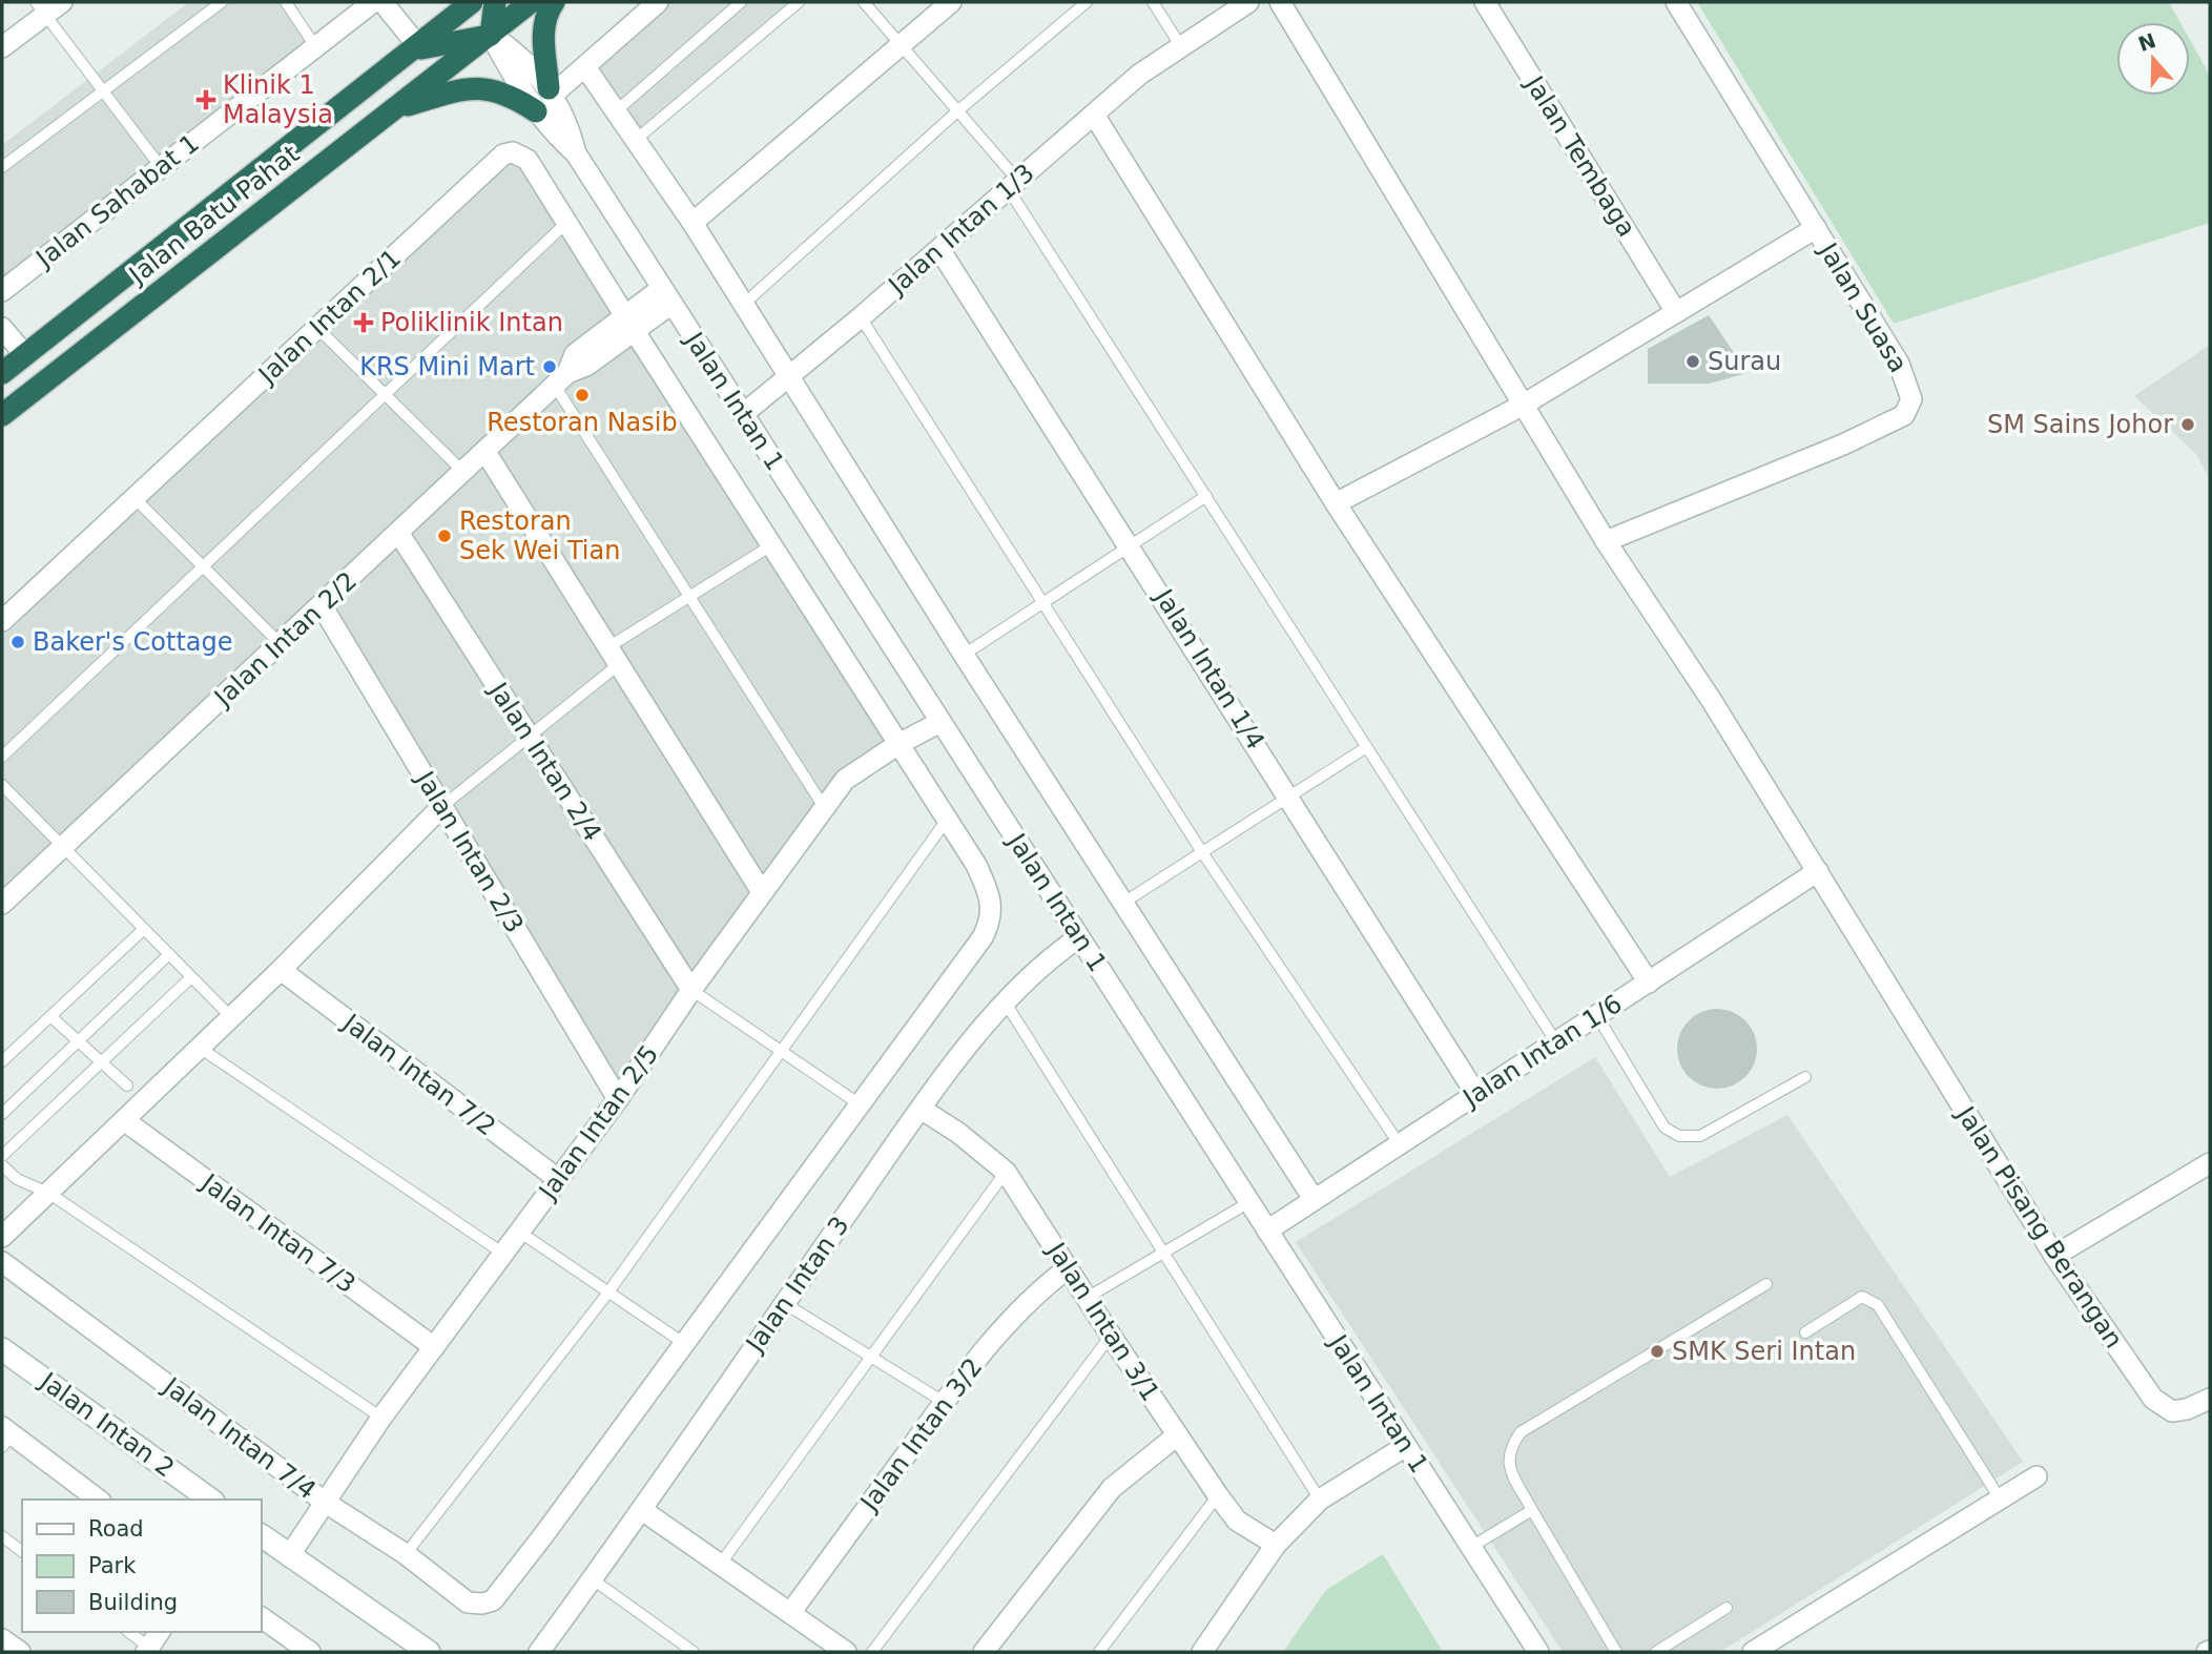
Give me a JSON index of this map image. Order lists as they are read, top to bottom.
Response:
{
  "streets": {
    "highway": ["Jalan Batu Pahat"],
    "street": [
      "Jalan Tembaga",
      "Jalan Sahabat 1",
      "Jalan Intan 1/3",
      "Jalan Suasa",
      "Jalan Intan 2/1",
      "Jalan Intan 1",
      "Jalan Intan 2/2",
      "Jalan Intan 1/4",
      "Jalan Intan 2/4",
      "Jalan Intan 2/3",
      "Jalan Intan 1/6",
      "Jalan Intan 7/2",
      "Jalan Intan 2/5",
      "Jalan Pisang Berangan",
      "Jalan Intan 7/3",
      "Jalan Intan 3",
      "Jalan Intan 3/1",
      "Jalan Intan 2",
      "Jalan Intan 3/2",
      "Jalan Intan 7/4"
    ]
  },
  "crossings": [
    ["Jalan Batu Pahat", "Jalan Intan 1"],
    ["Jalan Intan 1/3", "Jalan Intan 1"],
    ["Jalan Intan 1/3", "Jalan Intan 1/4"],
    ["Jalan Suasa", "Jalan Pisang Berangan"],
    ["Jalan Intan 2/1", "Jalan Intan 1"],
    ["Jalan Intan 2/1", "Jalan Intan 2/2"],
    ["Jalan Intan 1", "Jalan Intan 2/2"],
    ["Jalan Intan 1", "Jalan Intan 1/6"],
    ["Jalan Intan 1", "Jalan Intan 2/5"],
    ["Jalan Intan 1", "Jalan Intan 3"],
    ["Jalan Intan 1", "Jalan Intan 7/4"],
    ["Jalan Intan 2/2", "Jalan Intan 2/4"],
    ["Jalan Intan 2/2", "Jalan Intan 2/3"],
    ["Jalan Intan 1/4", "Jalan Intan 1/6"],
    ["Jalan Intan 2/4", "Jalan Intan 2/5"],
    ["Jalan Intan 2/3", "Jalan Intan 2/5"],
    ["Jalan Intan 1/6", "Jalan Pisang Berangan"],
    ["Jalan Intan 7/2", "Jalan Intan 2/5"],
    ["Jalan Intan 2/5", "Jalan Intan 7/3"],
    ["Jalan Intan 2/5", "Jalan Intan 7/4"],
    ["Jalan Intan 3", "Jalan Intan 3/1"],
    ["Jalan Intan 3/1", "Jalan Intan 3/2"]
  ],
  "places": {
    "health": ["Klinik 1 Malaysia", "Poliklinik Intan"],
    "other": [
      "Surau",
      "KRS Mini Mart",
      "Restoran Nasib",
      "SM Sains Johor",
      "Restoran Sek Wei Tian",
      "Baker's Cottage",
      "SMK Seri Intan"
    ]
  },
  "legend": ["Road", "Park", "Building"],
  "north": "top"
}
